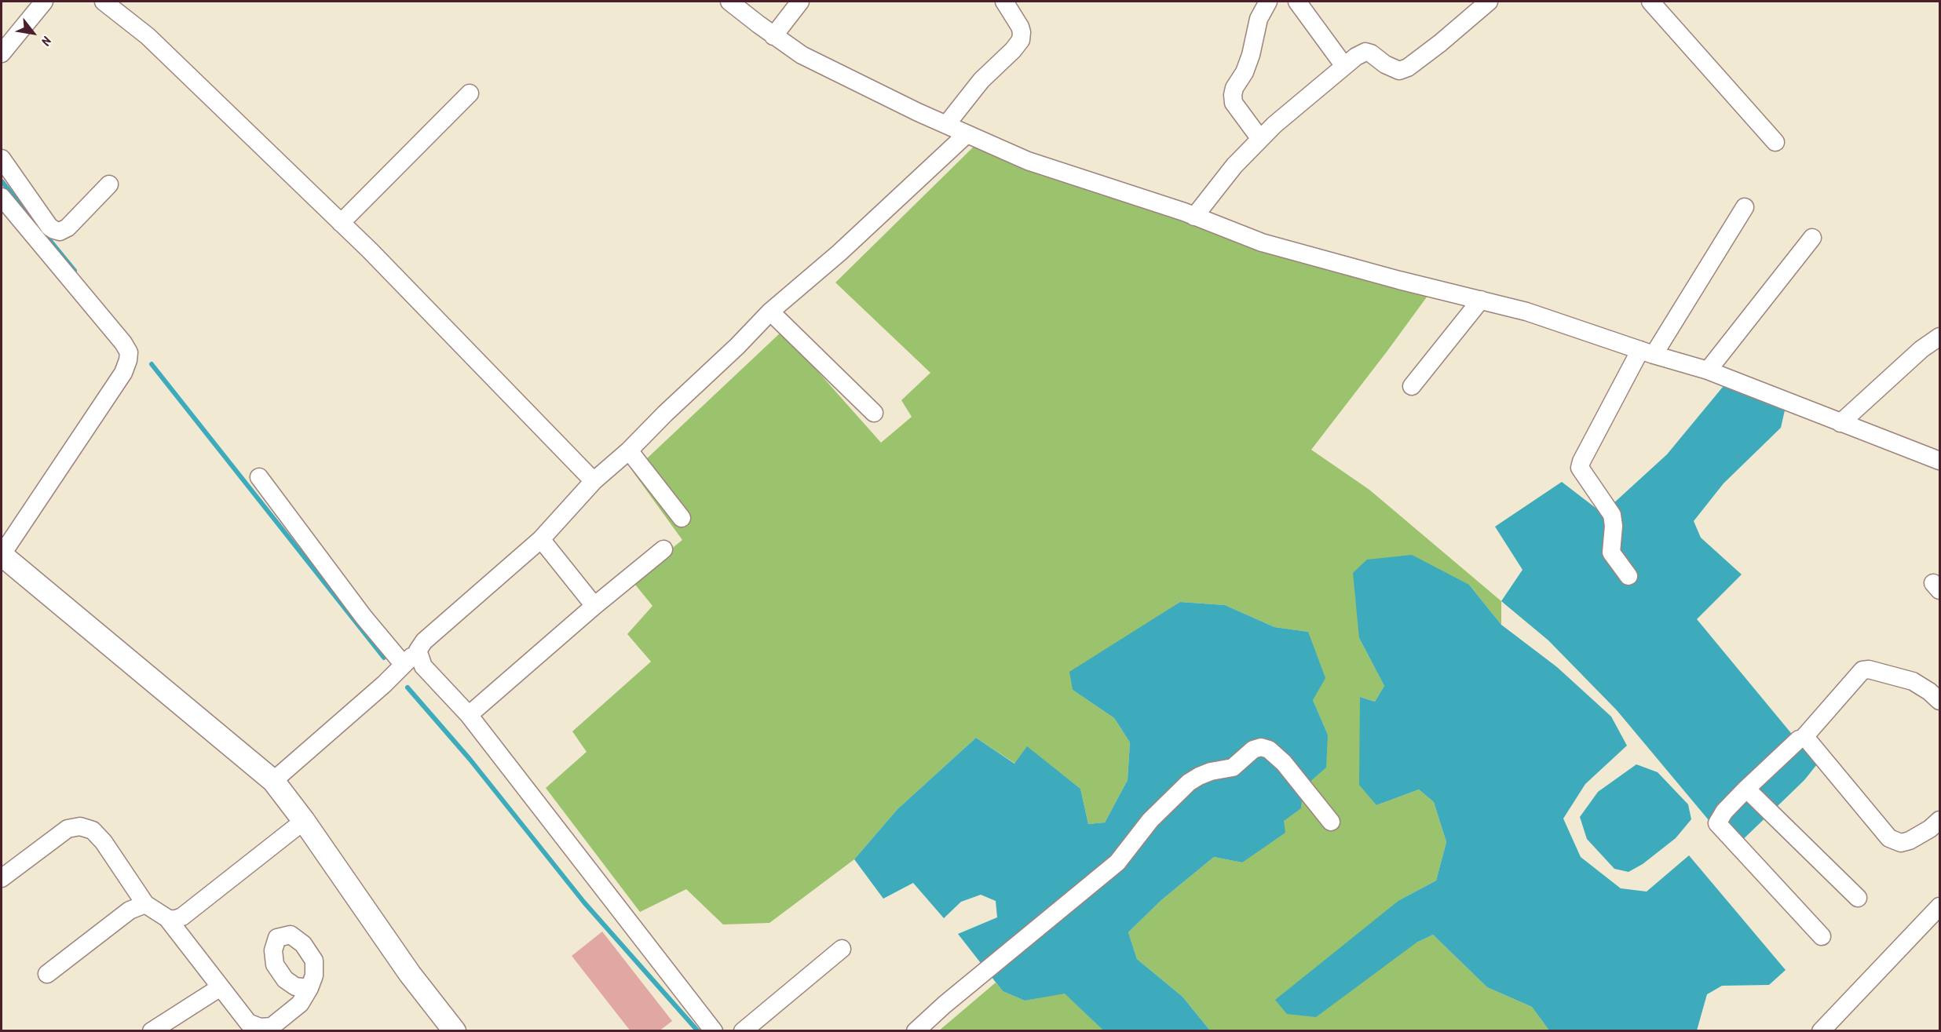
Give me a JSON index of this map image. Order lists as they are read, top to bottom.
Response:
{
  "north": "bottom right"
}
